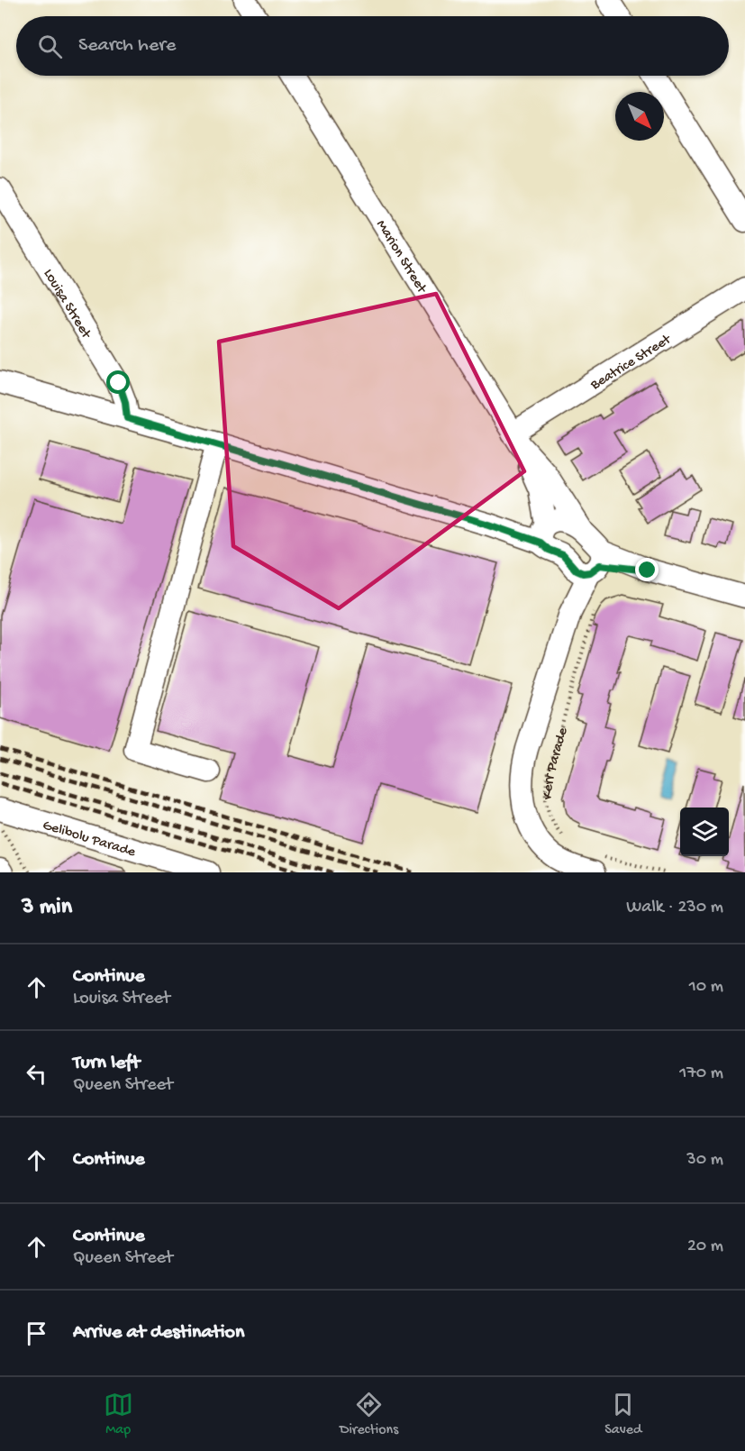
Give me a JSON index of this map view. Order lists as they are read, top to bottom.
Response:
{
  "streets": {
    "street": [
      "Marion Street",
      "Louisa Street",
      "Beatrice Street",
      "Kerr Parade",
      "Gelibolu Parade"
    ]
  },
  "crossings": [
    ["Marion Street", "Beatrice Street"],
    ["Marion Street", "Kerr Parade"]
  ],
  "north": "bottom right",
  "page": {
    "search": "Search here",
    "heading": ["3 min", "Walk · 230 m"],
    "list": [
      ["Continue", "Louisa Street", "10 m"],
      ["Turn left", "Queen Street", "170 m"],
      ["Continue", "30 m"],
      ["Continue", "Queen Street", "20 m"],
      "Arrive at destination"
    ],
    "nav": ["Map", "Directions", "Saved"]
  }
}
